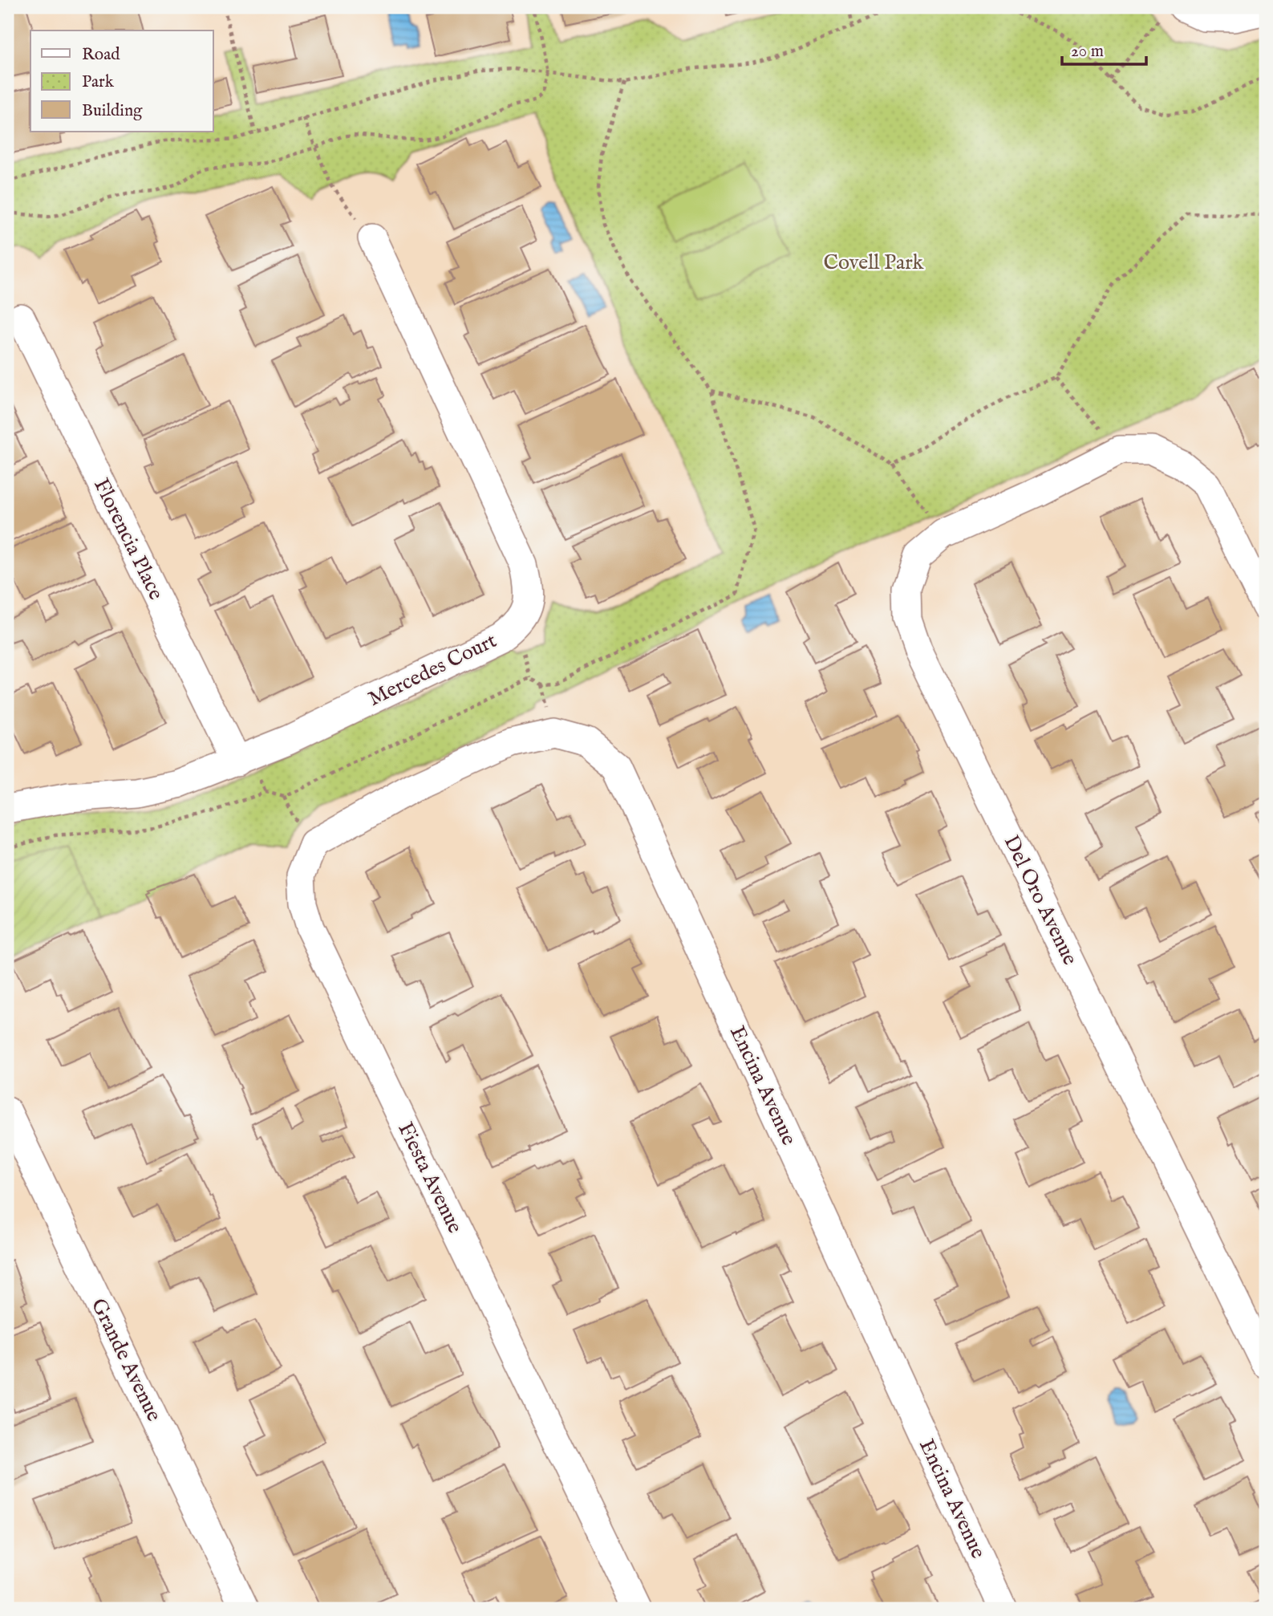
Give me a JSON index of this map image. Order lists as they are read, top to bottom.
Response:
{
  "streets": {
    "street": [
      "Florencia Place",
      "Mercedes Court",
      "Del Oro Avenue",
      "Encina Avenue",
      "Fiesta Avenue",
      "Grande Avenue"
    ]
  },
  "crossings": [
    ["Florencia Place", "Mercedes Court"],
    ["Encina Avenue", "Fiesta Avenue"]
  ],
  "parks": ["Covell Park"],
  "legend": ["Road", "Park", "Building"],
  "scale_bar": "20 m"
}
